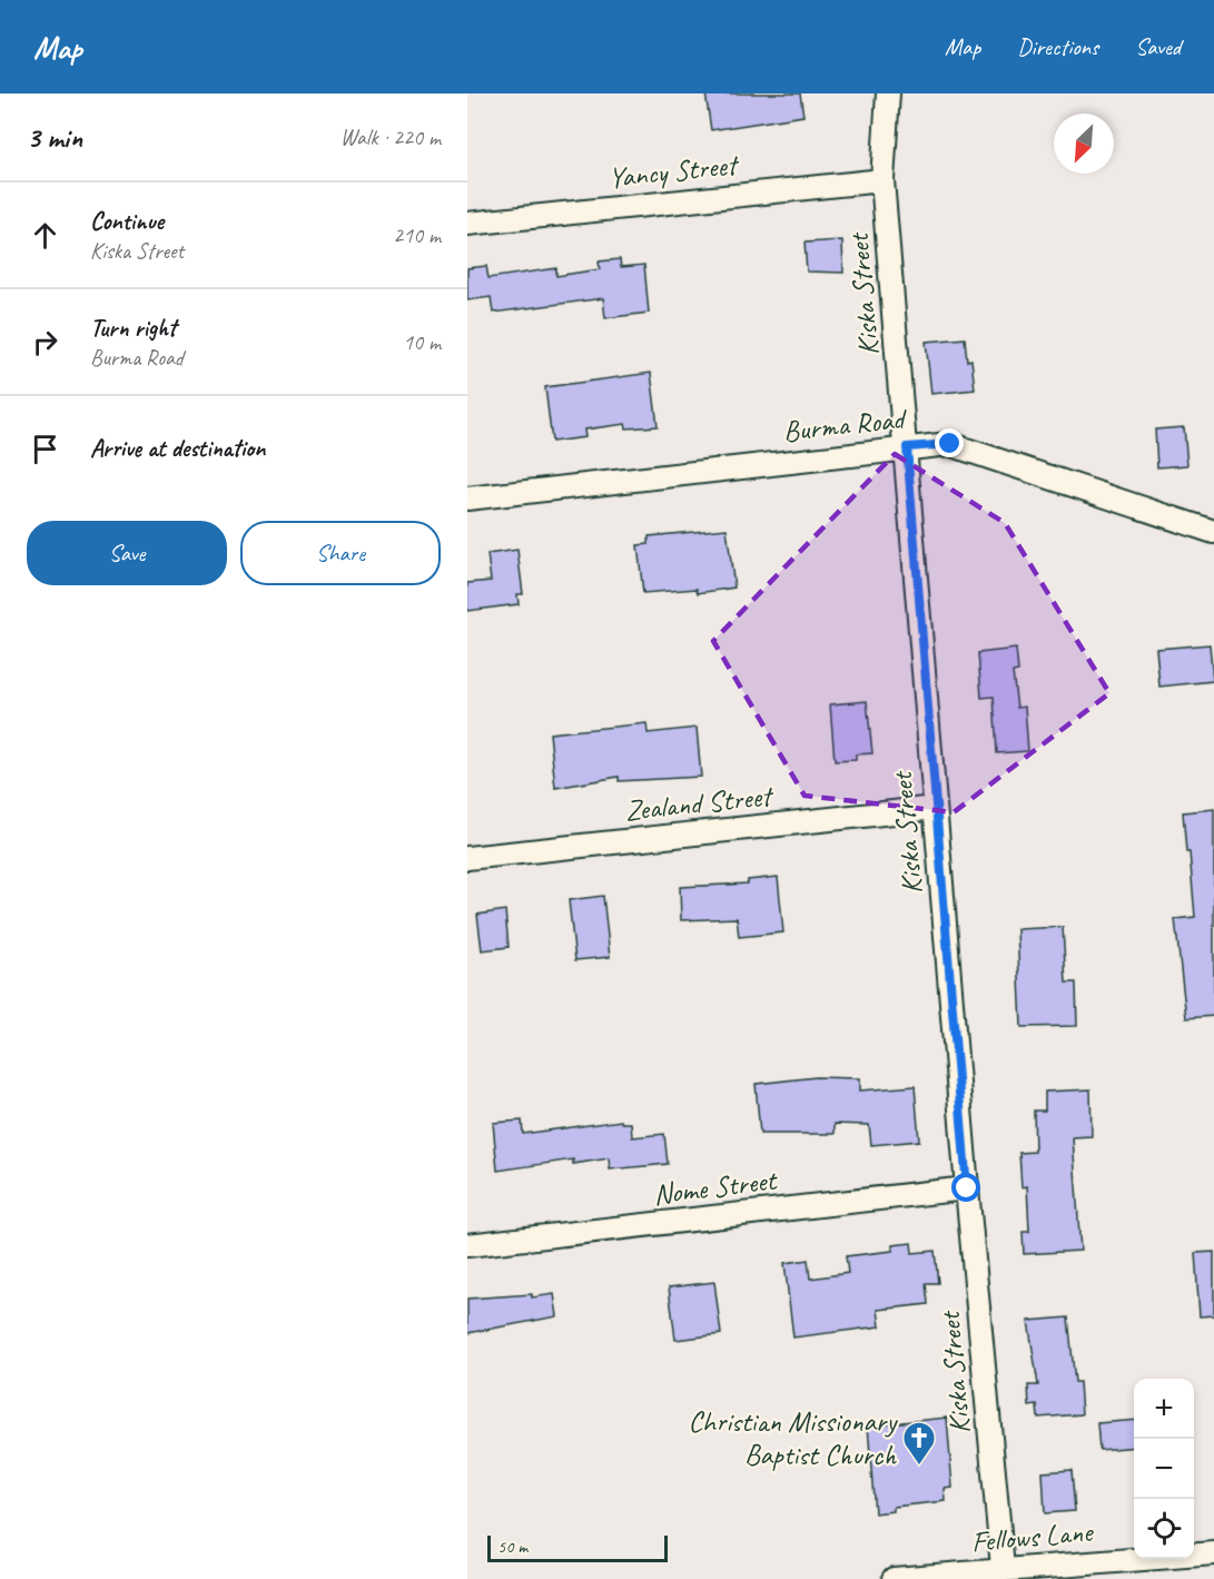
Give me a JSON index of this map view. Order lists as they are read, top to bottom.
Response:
{
  "streets": {
    "street": [
      "Yancy Street",
      "Kiska Street",
      "Burma Road",
      "Zealand Street",
      "Nome Street",
      "Fellows Lane"
    ]
  },
  "crossings": [
    ["Yancy Street", "Kiska Street"],
    ["Kiska Street", "Burma Road"],
    ["Kiska Street", "Zealand Street"],
    ["Kiska Street", "Nome Street"],
    ["Kiska Street", "Fellows Lane"]
  ],
  "places": {
    "church": ["Christian Missionary Baptist Church"]
  },
  "scale_bar": "50 m",
  "north": "bottom left",
  "page": {
    "header": "Map",
    "nav": ["Map", "Directions", "Saved"],
    "heading": ["3 min", "Walk · 220 m"],
    "list": [
      ["Continue", "Kiska Street", "210 m"],
      ["Turn right", "Burma Road", "10 m"],
      "Arrive at destination"
    ],
    "buttons": ["Save", "Share"],
    "map_buttons": ["+", "−"],
    "scale": "50 m"
  }
}
